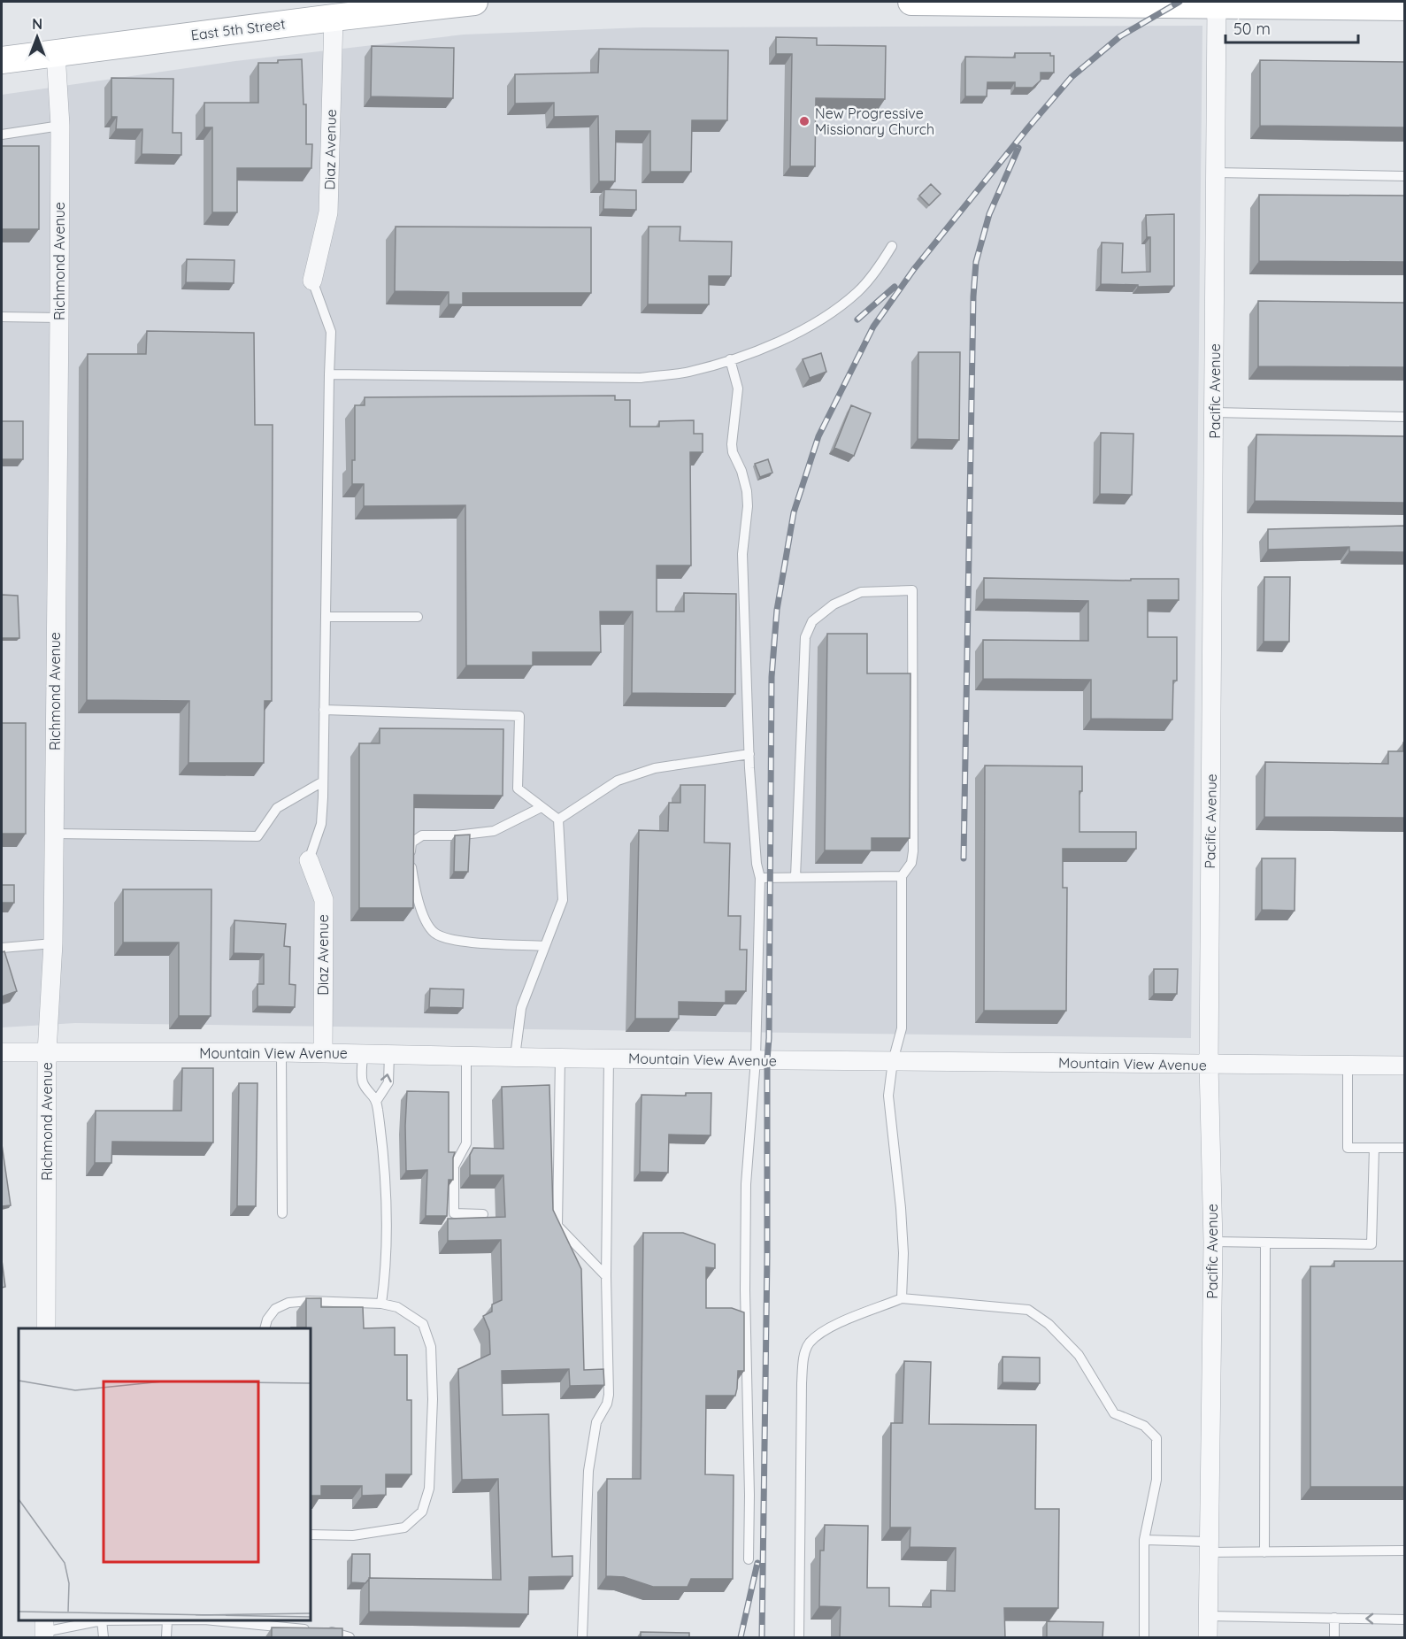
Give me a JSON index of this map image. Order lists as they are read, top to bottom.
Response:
{
  "streets": {
    "main road": ["East 5th Street"],
    "street": [
      "Diaz Avenue",
      "Richmond Avenue",
      "Pacific Avenue",
      "Mountain View Avenue"
    ]
  },
  "crossings": [
    ["East 5th Street", "Diaz Avenue"],
    ["East 5th Street", "Richmond Avenue"],
    ["Diaz Avenue", "Mountain View Avenue"],
    ["Richmond Avenue", "Mountain View Avenue"],
    ["Pacific Avenue", "Mountain View Avenue"]
  ],
  "places": ["New Progressive Missionary Church"],
  "scale_bar": "50 m",
  "north": "top"
}
